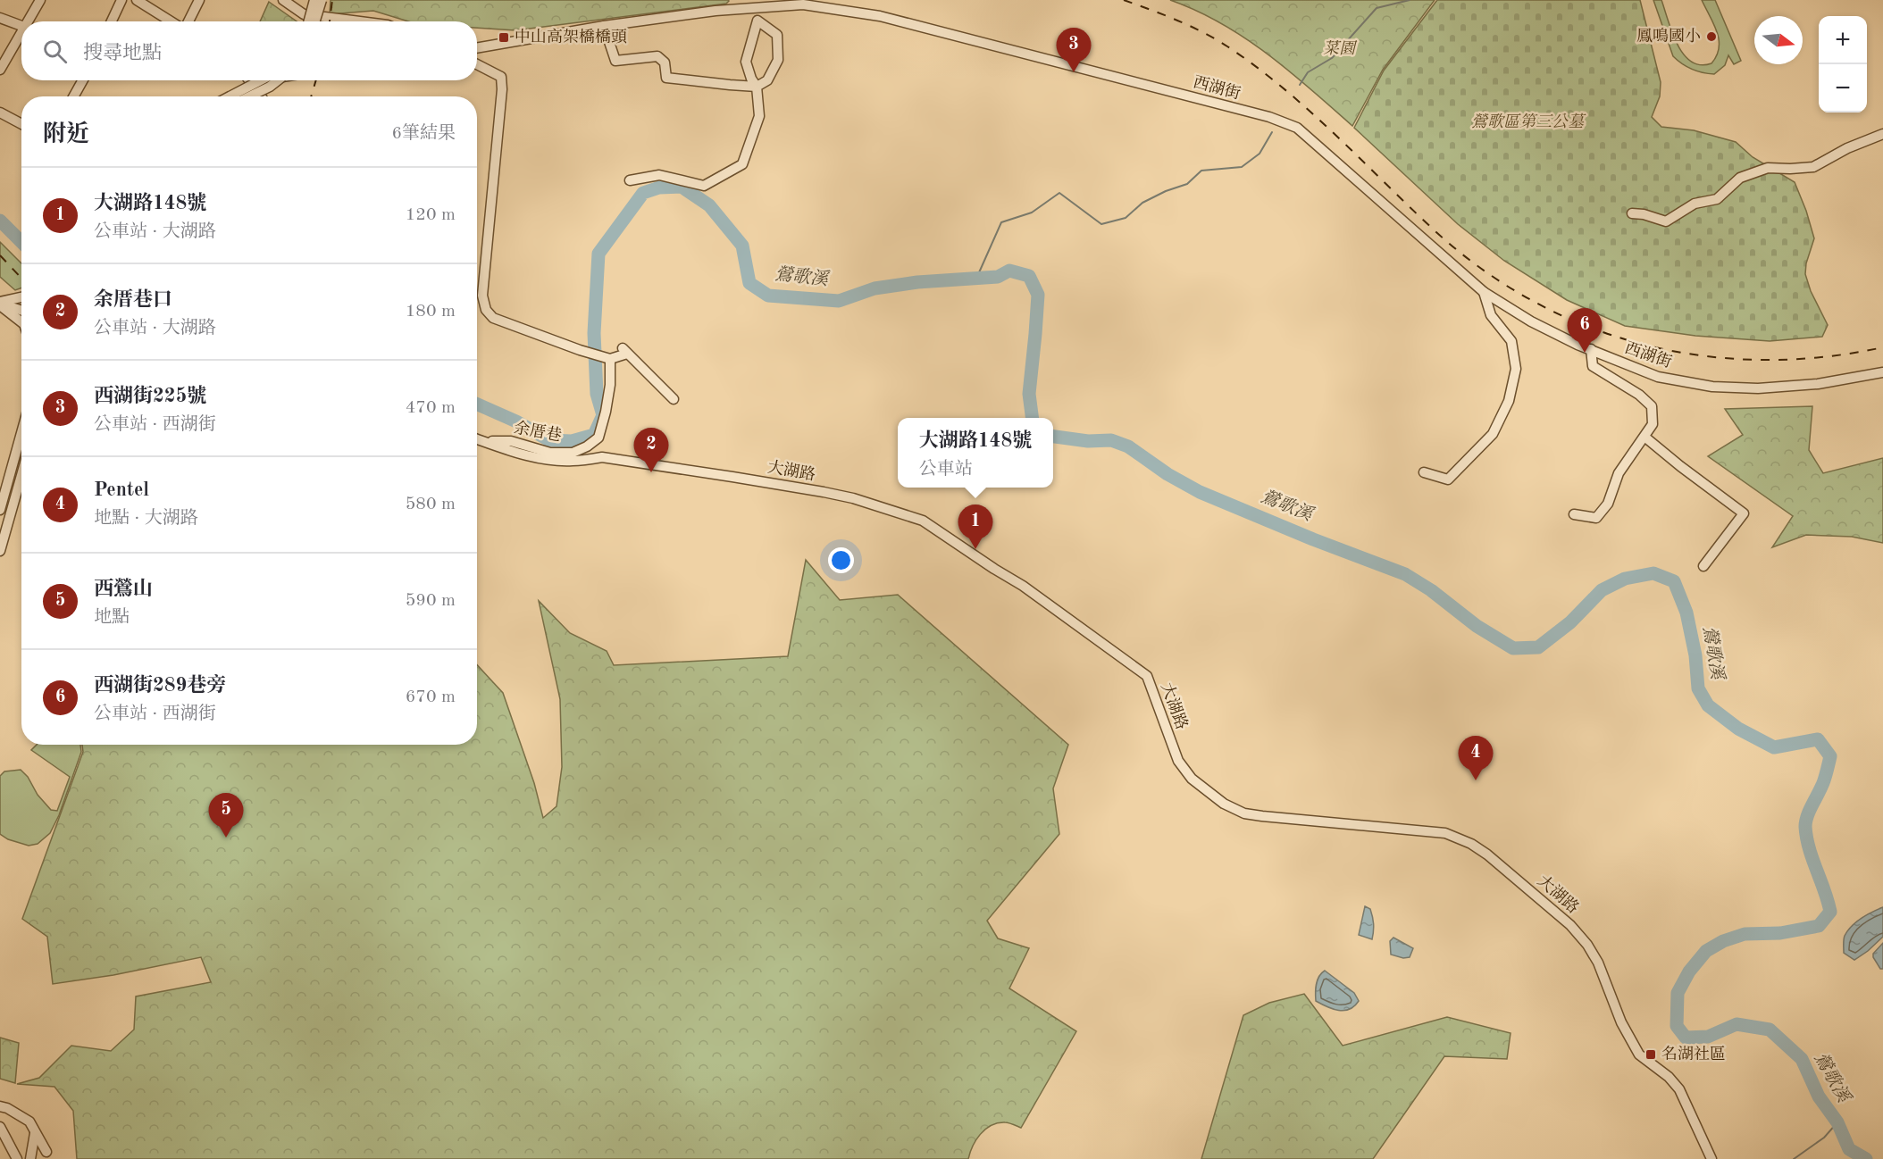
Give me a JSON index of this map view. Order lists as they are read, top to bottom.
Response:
{
  "streets": {
    "street": ["西湖街", "余厝巷", "大湖路"]
  },
  "crossings": [
    ["余厝巷", "大湖路"]
  ],
  "water": ["鶯歌溪"],
  "parks": ["菜園", "鶯歌區第三公墓"],
  "places": {
    "other": ["鳳鳴國小"],
    "transit": ["中山高架橋橋頭", "名湖社區"]
  },
  "north": "right",
  "page": {
    "map_buttons": ["+", "−"],
    "search": "搜尋地點",
    "pins": [
      "3",
      "6",
      "2",
      "1",
      "4",
      "5"
    ],
    "heading": ["附近", "6筆結果"],
    "list": [
      {
        "mark": "1",
        "name": "大湖路148號",
        "note": "公車站 · 大湖路",
        "value": "120 m"
      },
      {
        "mark": "2",
        "name": "余厝巷口",
        "note": "公車站 · 大湖路",
        "value": "180 m"
      },
      {
        "mark": "3",
        "name": "西湖街225號",
        "note": "公車站 · 西湖街",
        "value": "470 m"
      },
      {
        "mark": "4",
        "name": "Pentel",
        "note": "地點 · 大湖路",
        "value": "580 m"
      },
      {
        "mark": "5",
        "name": "西鶯山",
        "note": "地點",
        "value": "590 m"
      },
      {
        "mark": "6",
        "name": "西湖街289巷旁",
        "note": "公車站 · 西湖街",
        "value": "670 m"
      }
    ],
    "popup": ["大湖路148號", "公車站"]
  }
}
